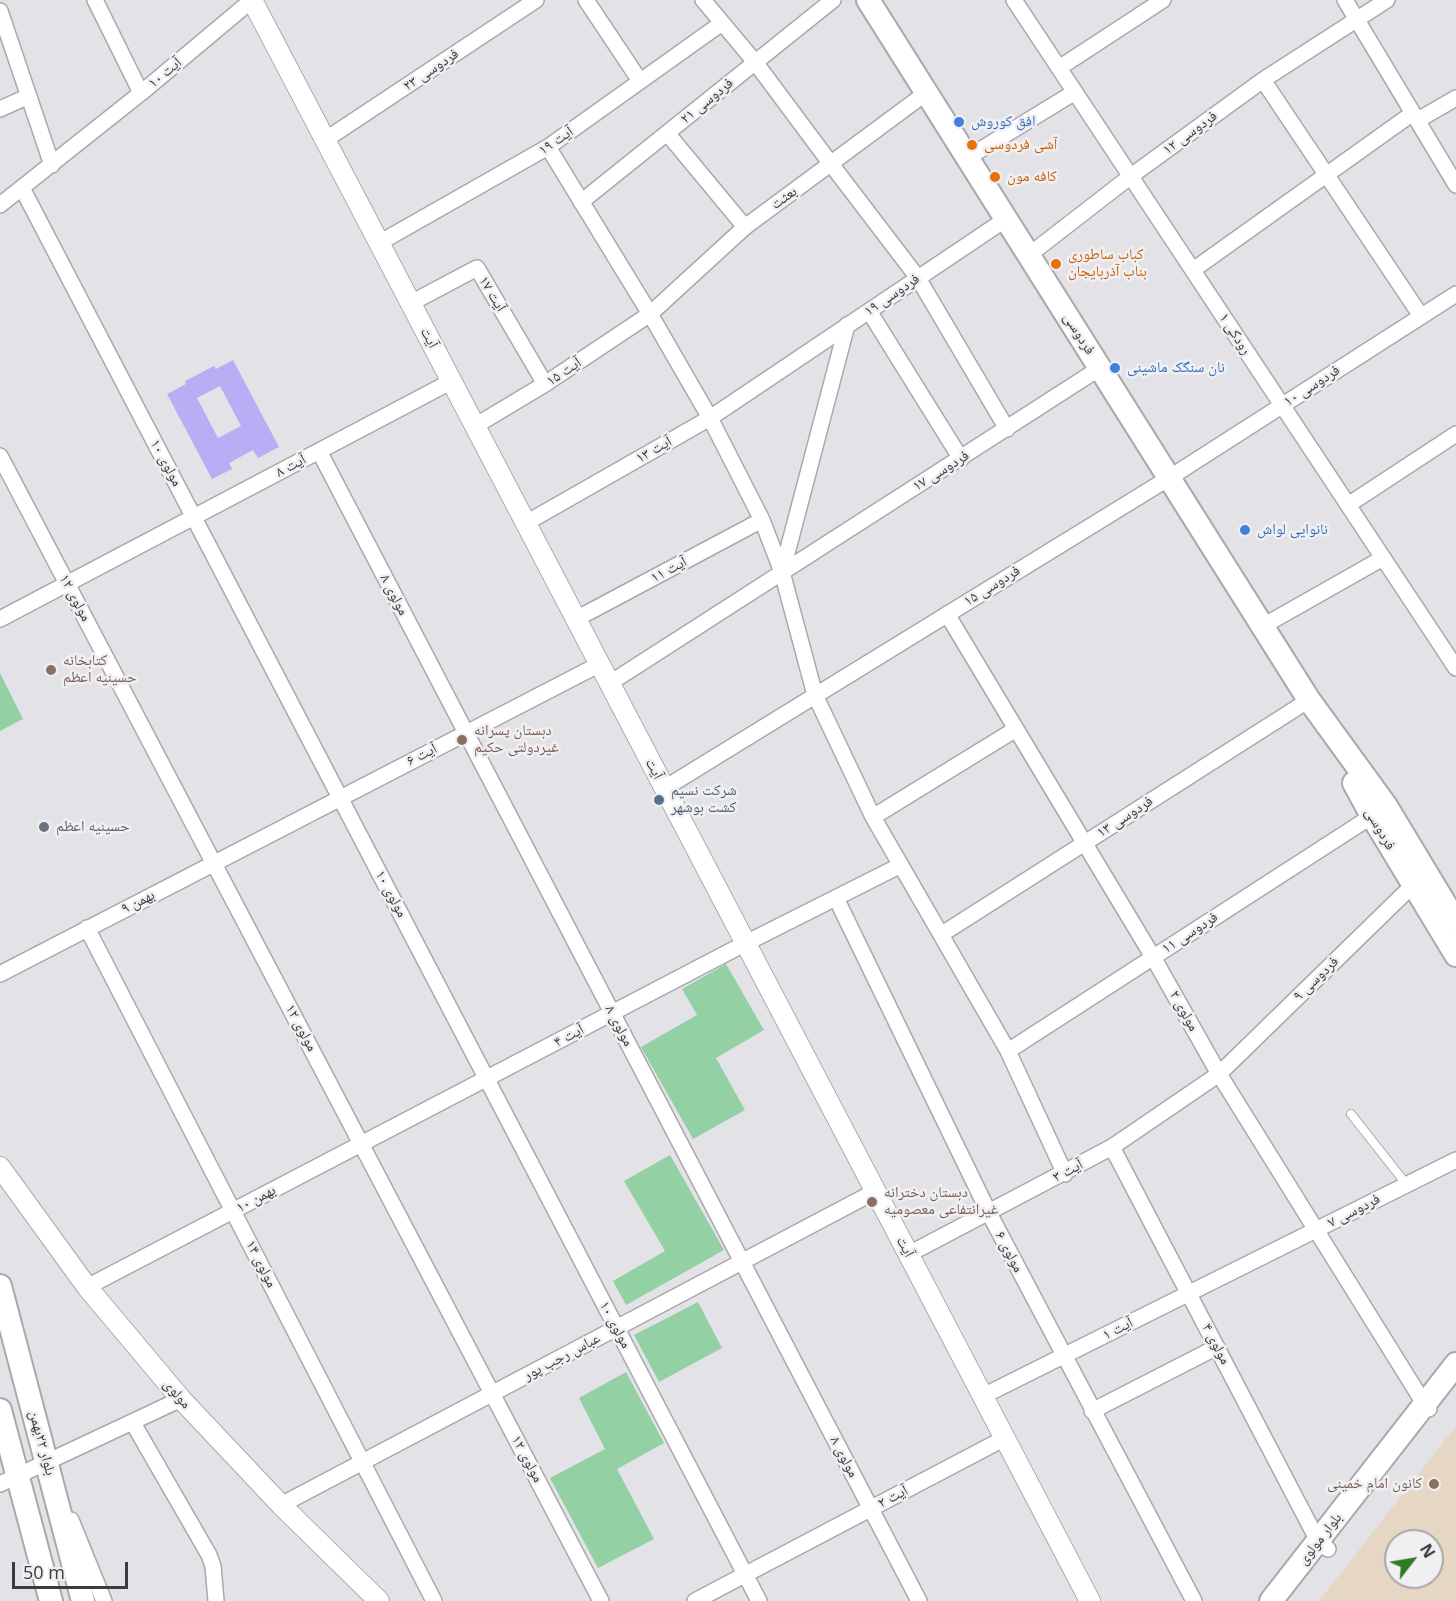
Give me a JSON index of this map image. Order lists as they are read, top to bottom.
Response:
{
  "streets": {
    "main road": ["فردوسی", "بلوار ۲۲بهمن", "بلوار مولوی"],
    "street": [
      "فردوسی ۲۳",
      "آیت ۱۰",
      "فردوسی ۲۱",
      "فردوسی ۱۲",
      "آیت ۱۹",
      "بعثت",
      "آیت ۱۷",
      "فردوسی ۱۹",
      "رودکی ۱",
      "آیت",
      "آیت ۱۵",
      "فردوسی ۱۰",
      "آیت ۱۳",
      "مولوی ۱۰",
      "آیت ۸",
      "فردوسی ۱۷",
      "آیت ۱۱",
      "فردوسی ۱۵",
      "مولوی ۸",
      "مولوی ۱۲",
      "آیت ۶",
      "فردوسی ۱۳",
      "بهمن ۹",
      "فردوسی ۱۱",
      "فردوسی ۹",
      "مولوی ۲",
      "آیت ۴",
      "آیت ۳",
      "بهمن ۱۰",
      "فردوسی ۷",
      "مولوی ۶",
      "مولوی ۱۴",
      "آیت ۱",
      "مولوی ۴",
      "عباس رجب پور",
      "مولوی",
      "آیت ۲"
    ]
  },
  "crossings": [
    ["فردوسی ۲۳", "آیت"],
    ["آیت ۱۰", "آیت"],
    ["آیت ۱۰", "مولوی ۱۰"],
    ["فردوسی ۱۲", "فردوسی"],
    ["فردوسی ۱۲", "رودکی ۱"],
    ["آیت ۱۹", "آیت"],
    ["بعثت", "فردوسی"],
    ["بعثت", "آیت ۱۵"],
    ["آیت ۱۷", "آیت"],
    ["آیت ۱۷", "آیت ۱۵"],
    ["فردوسی ۱۹", "فردوسی"],
    ["فردوسی ۱۹", "آیت ۱۳"],
    ["فردوسی", "فردوسی ۱۰"],
    ["فردوسی", "فردوسی ۱۷"],
    ["فردوسی", "فردوسی ۱۵"],
    ["فردوسی", "فردوسی ۱۳"],
    ["فردوسی", "فردوسی ۱۱"],
    ["فردوسی", "فردوسی ۹"],
    ["رودکی ۱", "فردوسی ۱۰"],
    ["آیت", "آیت ۱۵"],
    ["آیت", "آیت ۱۳"],
    ["آیت", "آیت ۸"],
    ["آیت", "فردوسی ۱۷"],
    ["آیت", "آیت ۱۱"],
    ["آیت", "فردوسی ۱۵"],
    ["آیت", "آیت ۶"],
    ["آیت", "آیت ۴"],
    ["آیت", "آیت ۳"],
    ["آیت", "آیت ۱"],
    ["آیت", "عباس رجب پور"],
    ["آیت", "آیت ۲"],
    ["فردوسی ۱۰", "فردوسی ۱۵"],
    ["مولوی ۱۰", "آیت ۸"],
    ["مولوی ۱۰", "آیت ۶"],
    ["مولوی ۱۰", "آیت ۴"],
    ["مولوی ۱۰", "عباس رجب پور"],
    ["مولوی ۱۰", "آیت ۲"],
    ["آیت ۸", "مولوی ۸"],
    ["آیت ۸", "مولوی ۱۲"],
    ["فردوسی ۱۵", "مولوی ۲"],
    ["مولوی ۸", "آیت ۶"],
    ["مولوی ۸", "آیت ۴"],
    ["مولوی ۸", "عباس رجب پور"],
    ["مولوی ۸", "آیت ۲"],
    ["مولوی ۱۲", "بهمن ۹"],
    ["مولوی ۱۲", "بهمن ۱۰"],
    ["مولوی ۱۲", "عباس رجب پور"],
    ["آیت ۶", "بهمن ۹"],
    ["فردوسی ۱۳", "مولوی ۲"],
    ["بهمن ۹", "مولوی ۱۴"],
    ["فردوسی ۱۱", "مولوی ۲"],
    ["فردوسی ۹", "مولوی ۲"],
    ["فردوسی ۹", "آیت ۳"],
    ["مولوی ۲", "آیت ۳"],
    ["مولوی ۲", "فردوسی ۷"],
    ["مولوی ۲", "بلوار مولوی"],
    ["آیت ۴", "بهمن ۱۰"],
    ["آیت ۴", "مولوی ۶"],
    ["آیت ۳", "مولوی ۶"],
    ["آیت ۳", "مولوی ۴"],
    ["بهمن ۱۰", "مولوی ۱۴"],
    ["بهمن ۱۰", "مولوی"],
    ["فردوسی ۷", "آیت ۱"],
    ["مولوی ۶", "آیت ۱"],
    ["مولوی ۱۴", "عباس رجب پور"],
    ["آیت ۱", "مولوی ۴"],
    ["مولوی ۴", "بلوار مولوی"],
    ["عباس رجب پور", "مولوی"]
  ],
  "places": [
    "افق کوروش",
    "آشی فردوسی",
    "کافه مون",
    "کباب ساطوری بناب آذربایجان",
    "نان سنگک ماشینی",
    "نانوایی لواش",
    "کتابخانه حسینیه اعظم",
    "دبستان پسرانه غیردولتی حکیم",
    "شرکت نسیم کشت بوشهر",
    "حسینیه اعظم",
    "دبستان دخترانه غیرانتفاعی معصومیه",
    "کانون امام خمینی"
  ],
  "scale_bar": "50 m",
  "north": "top right"
}
